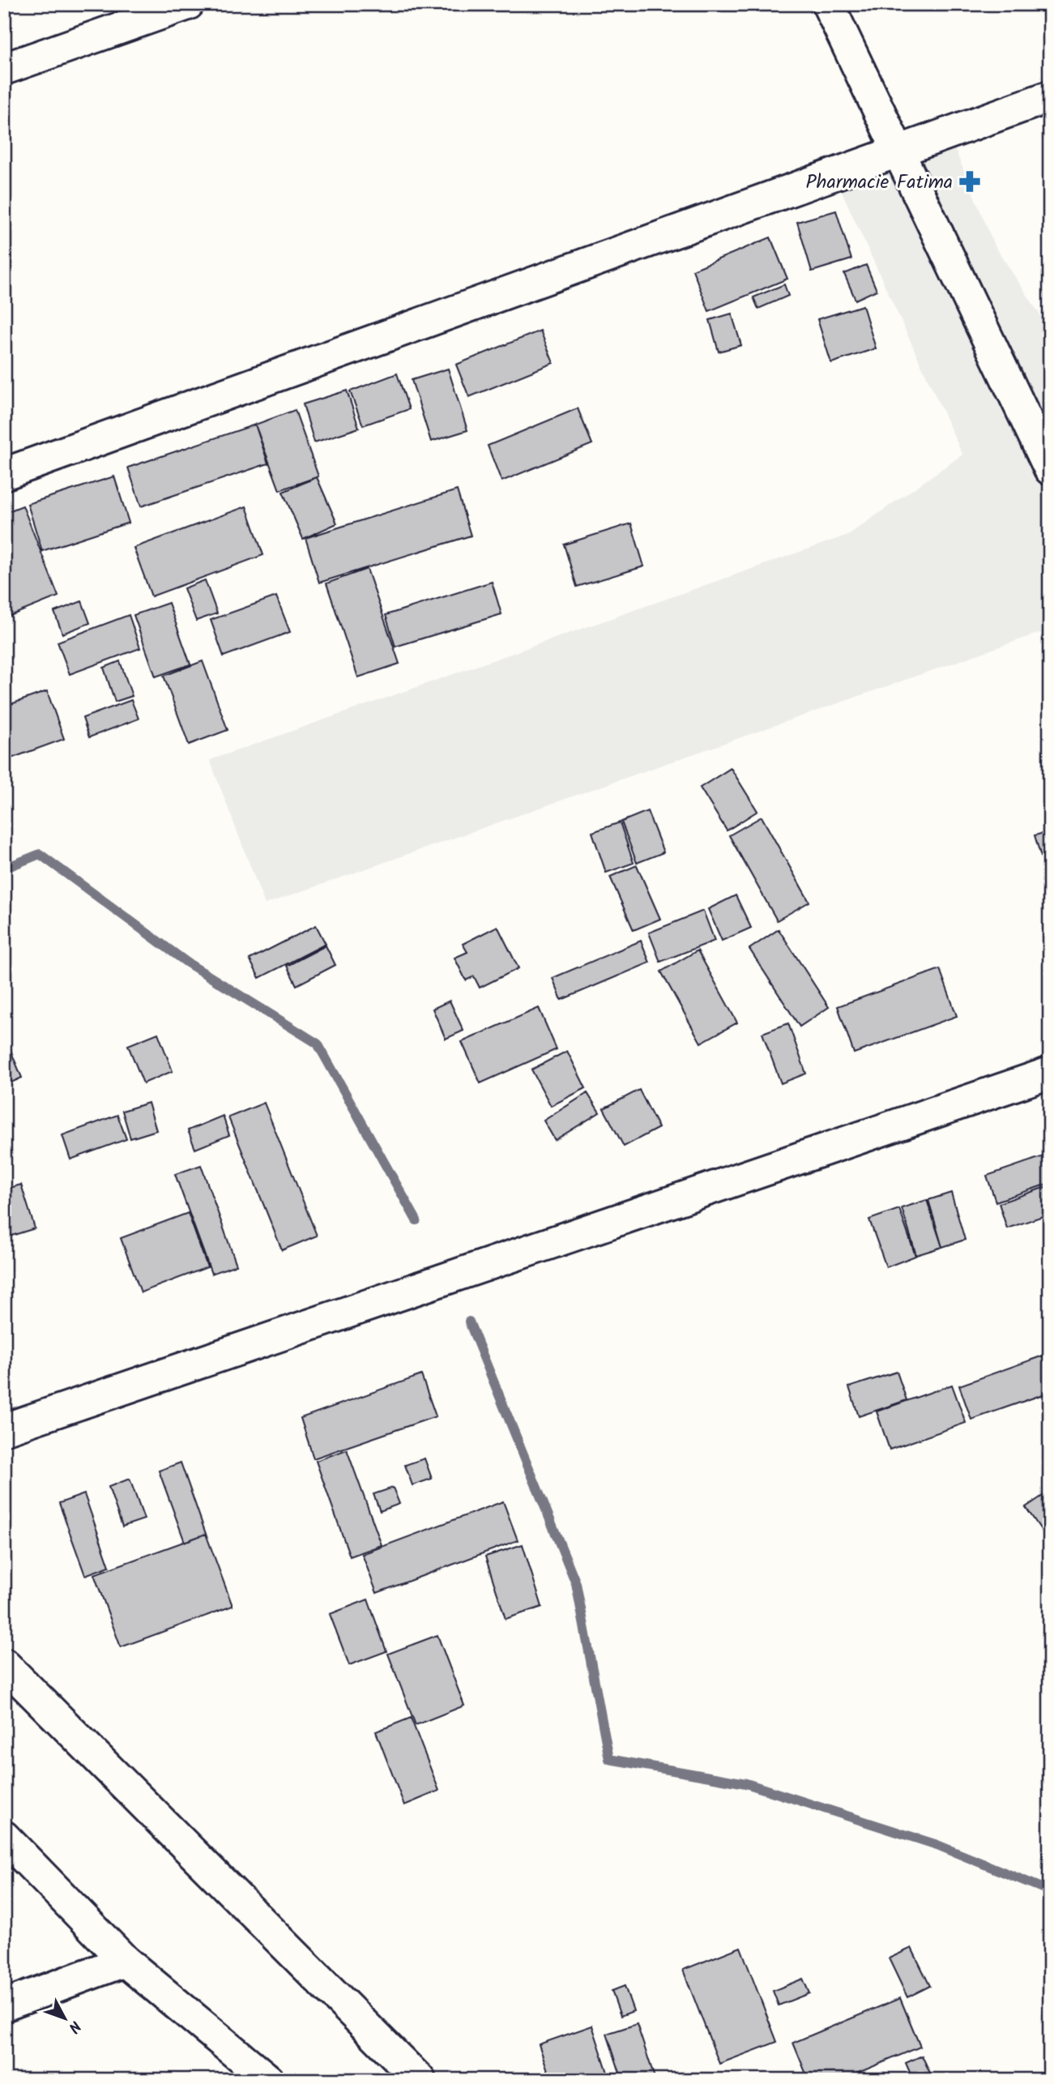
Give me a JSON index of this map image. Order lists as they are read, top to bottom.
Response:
{
  "places": {
    "pharmacy": ["Pharmacie Fatima"]
  },
  "north": "bottom right"
}
